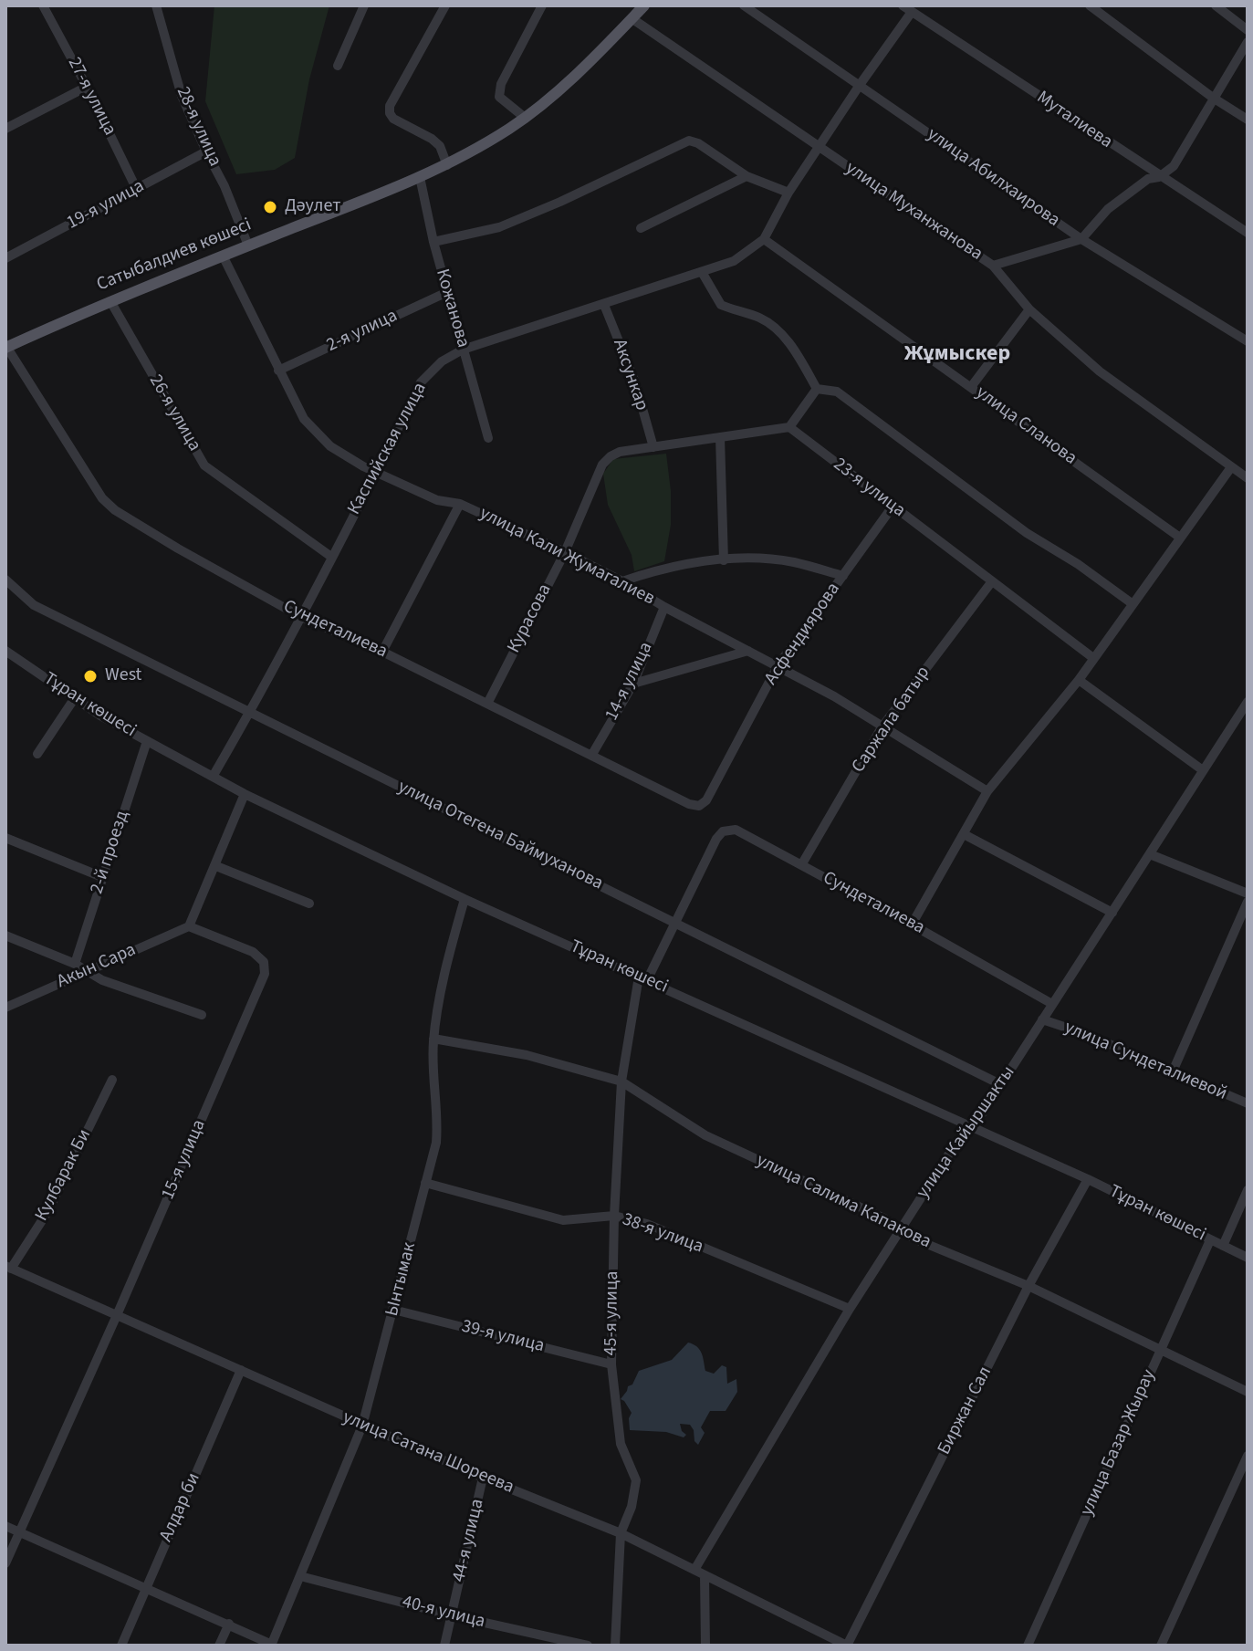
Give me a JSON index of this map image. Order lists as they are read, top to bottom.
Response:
{
  "streets": {
    "main road": ["Сатыбалдиев көшесі"],
    "street": [
      "27-я улица",
      "Муталиева",
      "28-я улица",
      "улица Абилхаирова",
      "19-я улица",
      "улица Муханжанова",
      "Кожанова",
      "2-я улица",
      "Аксункар",
      "26-я улица",
      "улица Сланова",
      "Каспийская улица",
      "23-я улица",
      "улица Кали Жумагалиев",
      "Курасова",
      "Сундеталиева",
      "Асфендиярова",
      "14-я улица",
      "Тұран көшесі",
      "Саржала батыр",
      "улица Отегена Баймуханова",
      "2-й проезд",
      "Акын Сара",
      "улица Сундеталиевой",
      "улица Кайыршакты",
      "15-я улица",
      "Кулбарак Би",
      "улица Салима Капакова",
      "38-я улица",
      "Ынтымак",
      "45-я улица",
      "39-я улица",
      "Биржан Сал",
      "улица Базар Жырау",
      "улица Сатана Шореева",
      "Алдар би",
      "44-я улица",
      "40-я улица"
    ]
  },
  "crossings": [
    ["27-я улица", "19-я улица"],
    ["Муталиева", "Каспийская улица"],
    ["28-я улица", "19-я улица"],
    ["28-я улица", "Сатыбалдиев көшесі"],
    ["улица Абилхаирова", "Каспийская улица"],
    ["улица Муханжанова", "Сатыбалдиев көшесі"],
    ["улица Муханжанова", "Каспийская улица"],
    ["Сатыбалдиев көшесі", "Кожанова"],
    ["Сатыбалдиев көшесі", "26-я улица"],
    ["Сатыбалдиев көшесі", "улица Кали Жумагалиев"],
    ["Сатыбалдиев көшесі", "Сундеталиева"],
    ["Кожанова", "2-я улица"],
    ["Кожанова", "Каспийская улица"],
    ["2-я улица", "улица Кали Жумагалиев"],
    ["Аксункар", "Каспийская улица"],
    ["Аксункар", "Курасова"],
    ["26-я улица", "Каспийская улица"],
    ["улица Сланова", "Каспийская улица"],
    ["Каспийская улица", "улица Кали Жумагалиев"],
    ["Каспийская улица", "Сундеталиева"],
    ["Каспийская улица", "Тұран көшесі"],
    ["Каспийская улица", "улица Отегена Баймуханова"],
    ["23-я улица", "Асфендиярова"],
    ["23-я улица", "Саржала батыр"],
    ["улица Кали Жумагалиев", "Курасова"],
    ["улица Кали Жумагалиев", "Асфендиярова"],
    ["улица Кали Жумагалиев", "14-я улица"],
    ["улица Кали Жумагалиев", "Саржала батыр"],
    ["Курасова", "Сундеталиева"],
    ["Сундеталиева", "Асфендиярова"],
    ["Сундеталиева", "14-я улица"],
    ["Сундеталиева", "Тұран көшесі"],
    ["Сундеталиева", "Саржала батыр"],
    ["Сундеталиева", "улица Отегена Баймуханова"],
    ["Сундеталиева", "улица Кайыршакты"],
    ["Сундеталиева", "45-я улица"],
    ["Тұран көшесі", "2-й проезд"],
    ["Тұран көшесі", "улица Кайыршакты"],
    ["Тұран көшесі", "Ынтымак"],
    ["Тұран көшесі", "45-я улица"],
    ["Тұран көшесі", "Биржан Сал"],
    ["Тұран көшесі", "улица Базар Жырау"],
    ["улица Отегена Баймуханова", "улица Кайыршакты"],
    ["Акын Сара", "15-я улица"],
    ["улица Сундеталиевой", "улица Кайыршакты"],
    ["улица Кайыршакты", "улица Салима Капакова"],
    ["улица Кайыршакты", "38-я улица"],
    ["улица Кайыршакты", "улица Сатана Шореева"],
    ["15-я улица", "улица Сатана Шореева"],
    ["Кулбарак Би", "улица Сатана Шореева"],
    ["улица Салима Капакова", "Ынтымак"],
    ["улица Салима Капакова", "45-я улица"],
    ["улица Салима Капакова", "Биржан Сал"],
    ["улица Салима Капакова", "улица Базар Жырау"],
    ["38-я улица", "Ынтымак"],
    ["38-я улица", "45-я улица"],
    ["Ынтымак", "39-я улица"],
    ["Ынтымак", "улица Сатана Шореева"],
    ["Ынтымак", "40-я улица"],
    ["45-я улица", "39-я улица"],
    ["45-я улица", "улица Сатана Шореева"],
    ["Биржан Сал", "улица Сатана Шореева"],
    ["улица Сатана Шореева", "Алдар би"],
    ["улица Сатана Шореева", "44-я улица"],
    ["44-я улица", "40-я улица"]
  ],
  "districts": ["Жұмыскер"],
  "places": ["Дәулет", "West"]
}
